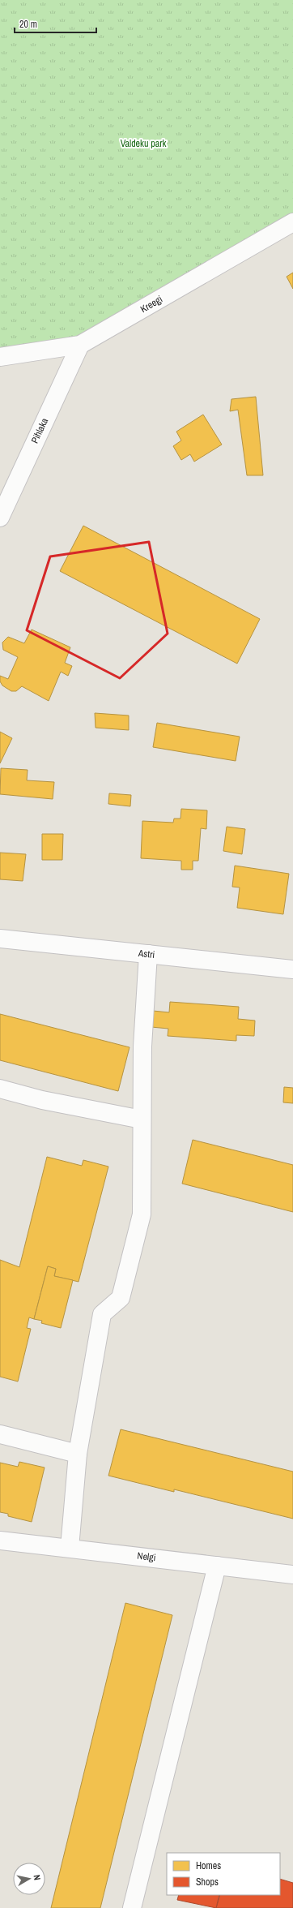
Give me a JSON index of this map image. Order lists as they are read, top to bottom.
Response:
{
  "streets": {
    "street": [
      "Kreegi",
      "Pihlaka",
      "Astri",
      "Nelgi"
    ]
  },
  "crossings": [
    ["Kreegi", "Pihlaka"]
  ],
  "parks": ["Valdeku park"],
  "legend": ["Homes", "Shops"],
  "scale_bar": "20 m",
  "north": "right"
}
